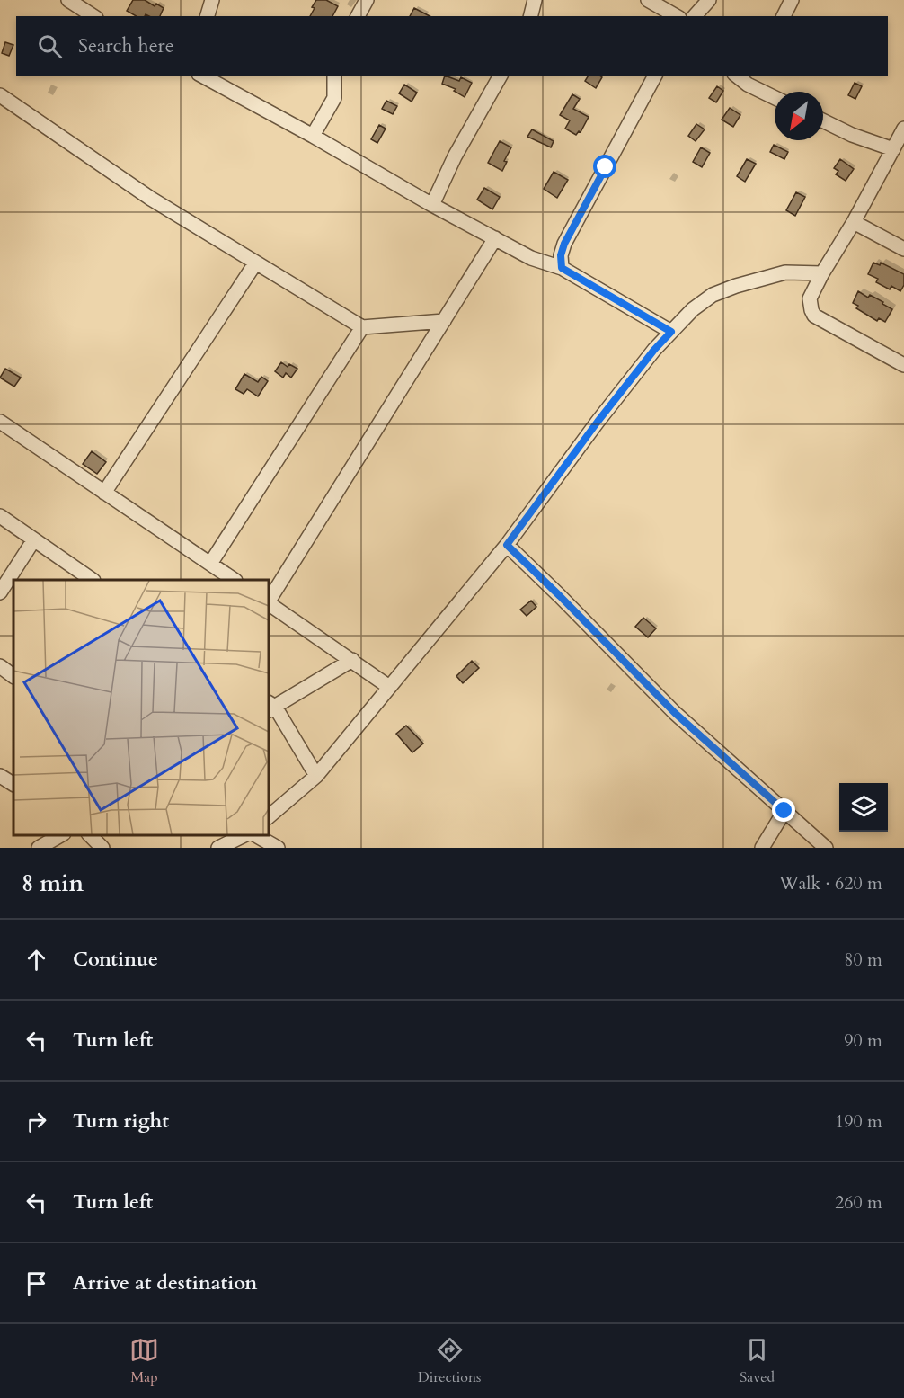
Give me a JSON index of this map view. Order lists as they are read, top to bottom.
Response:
{
  "north": "bottom left",
  "page": {
    "search": "Search here",
    "heading": ["8 min", "Walk · 620 m"],
    "list": [
      ["Continue", "80 m"],
      ["Turn left", "90 m"],
      ["Turn right", "190 m"],
      ["Turn left", "260 m"],
      "Arrive at destination"
    ],
    "nav": ["Map", "Directions", "Saved"]
  }
}
